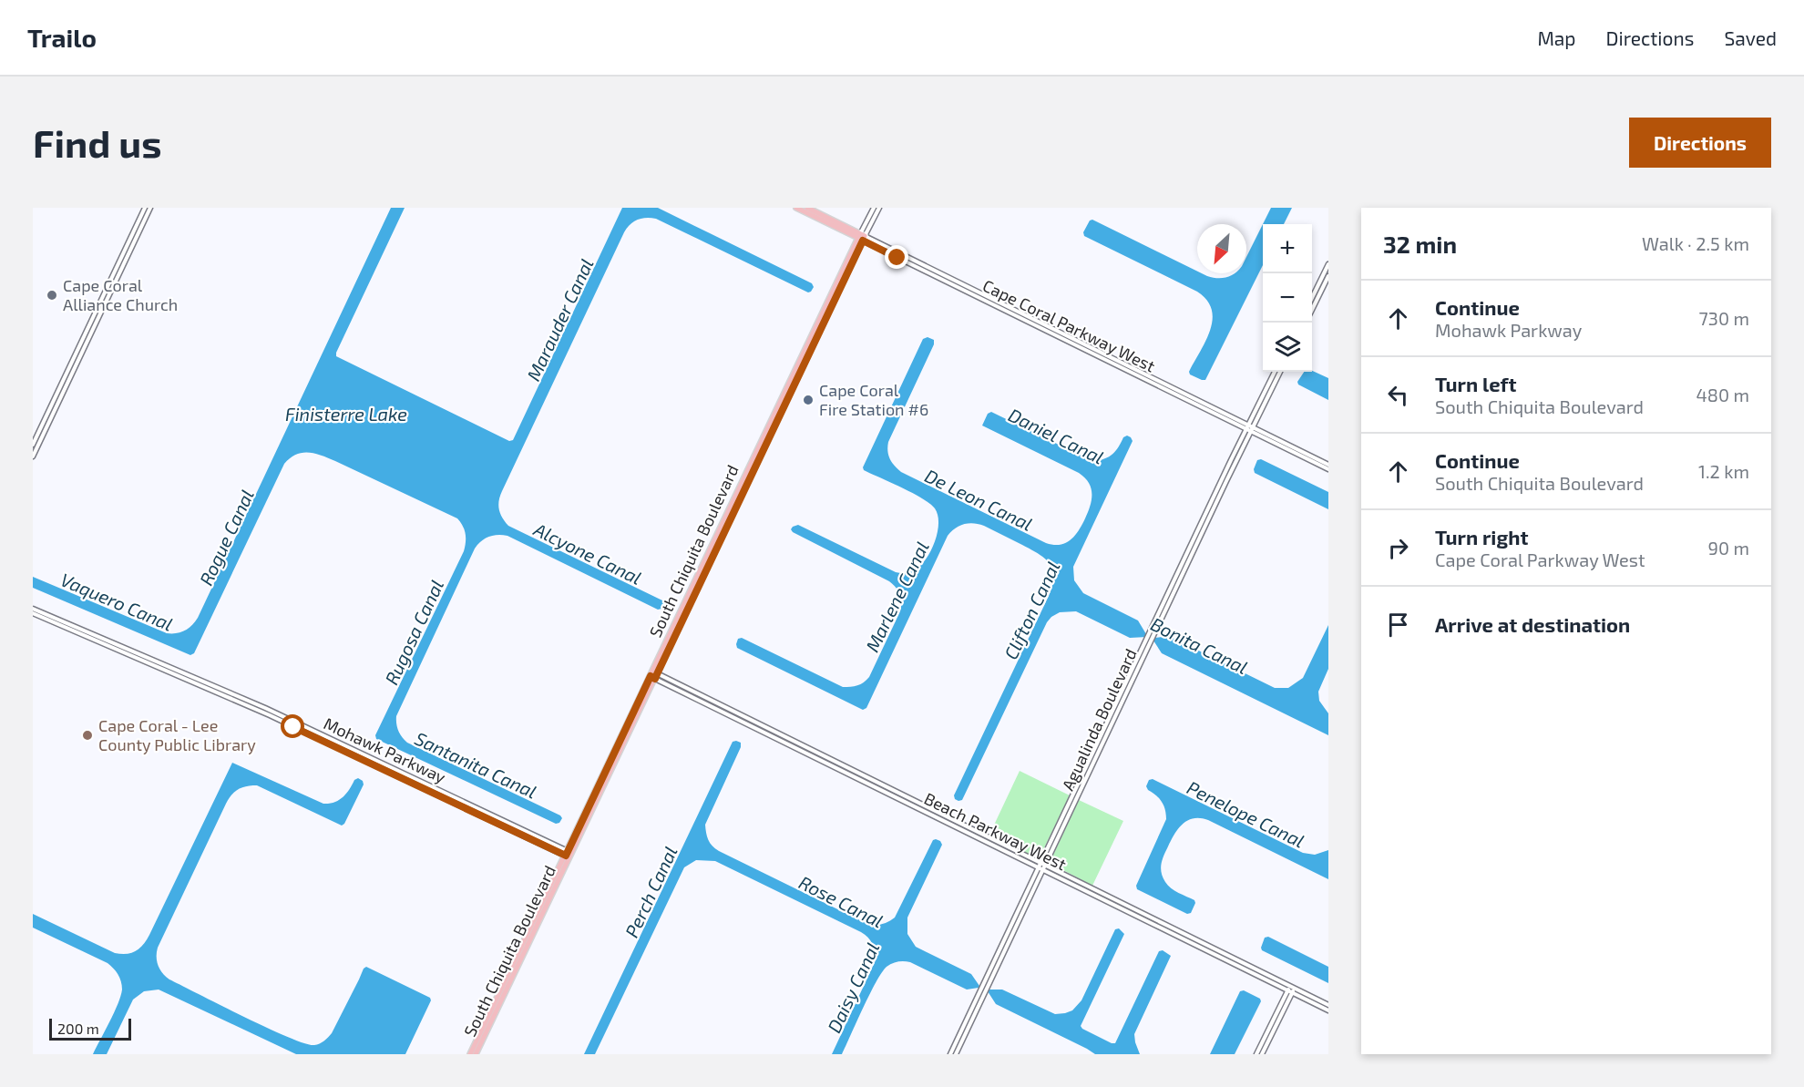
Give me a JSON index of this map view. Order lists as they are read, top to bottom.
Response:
{
  "streets": {
    "main road": ["Cape Coral Parkway West", "South Chiquita Boulevard"],
    "street": ["Agualinda Boulevard", "Mohawk Parkway", "Beach Parkway West"]
  },
  "crossings": [
    ["Cape Coral Parkway West", "South Chiquita Boulevard"],
    ["Cape Coral Parkway West", "Agualinda Boulevard"],
    ["South Chiquita Boulevard", "Mohawk Parkway"],
    ["South Chiquita Boulevard", "Beach Parkway West"],
    ["Agualinda Boulevard", "Beach Parkway West"]
  ],
  "water": [
    "Marauder Canal",
    "Finisterre Lake",
    "Daniel Canal",
    "De Leon Canal",
    "Rogue Canal",
    "Alcyone Canal",
    "Marlene Canal",
    "Vaquero Canal",
    "Clifton Canal",
    "Rugosa Canal",
    "Bonita Canal",
    "Santanita Canal",
    "Penelope Canal",
    "Perch Canal",
    "Rose Canal",
    "Daisy Canal"
  ],
  "places": ["Cape Coral Alliance Church", "Cape Coral Fire Station #6", "Cape Coral - Lee County Public Library"],
  "scale_bar": "200 m",
  "north": "bottom left",
  "page": {
    "header": "Trailo",
    "nav": ["Map", "Directions", "Saved"],
    "buttons": "Directions",
    "title": "Find us",
    "heading": ["32 min", "Walk · 2.5 km"],
    "map_buttons": ["+", "−"],
    "list": [
      ["Continue", "Mohawk Parkway", "730 m"],
      ["Turn left", "South Chiquita Boulevard", "480 m"],
      ["Continue", "South Chiquita Boulevard", "1.2 km"],
      ["Turn right", "Cape Coral Parkway West", "90 m"],
      "Arrive at destination"
    ],
    "scale": "200 m"
  }
}
